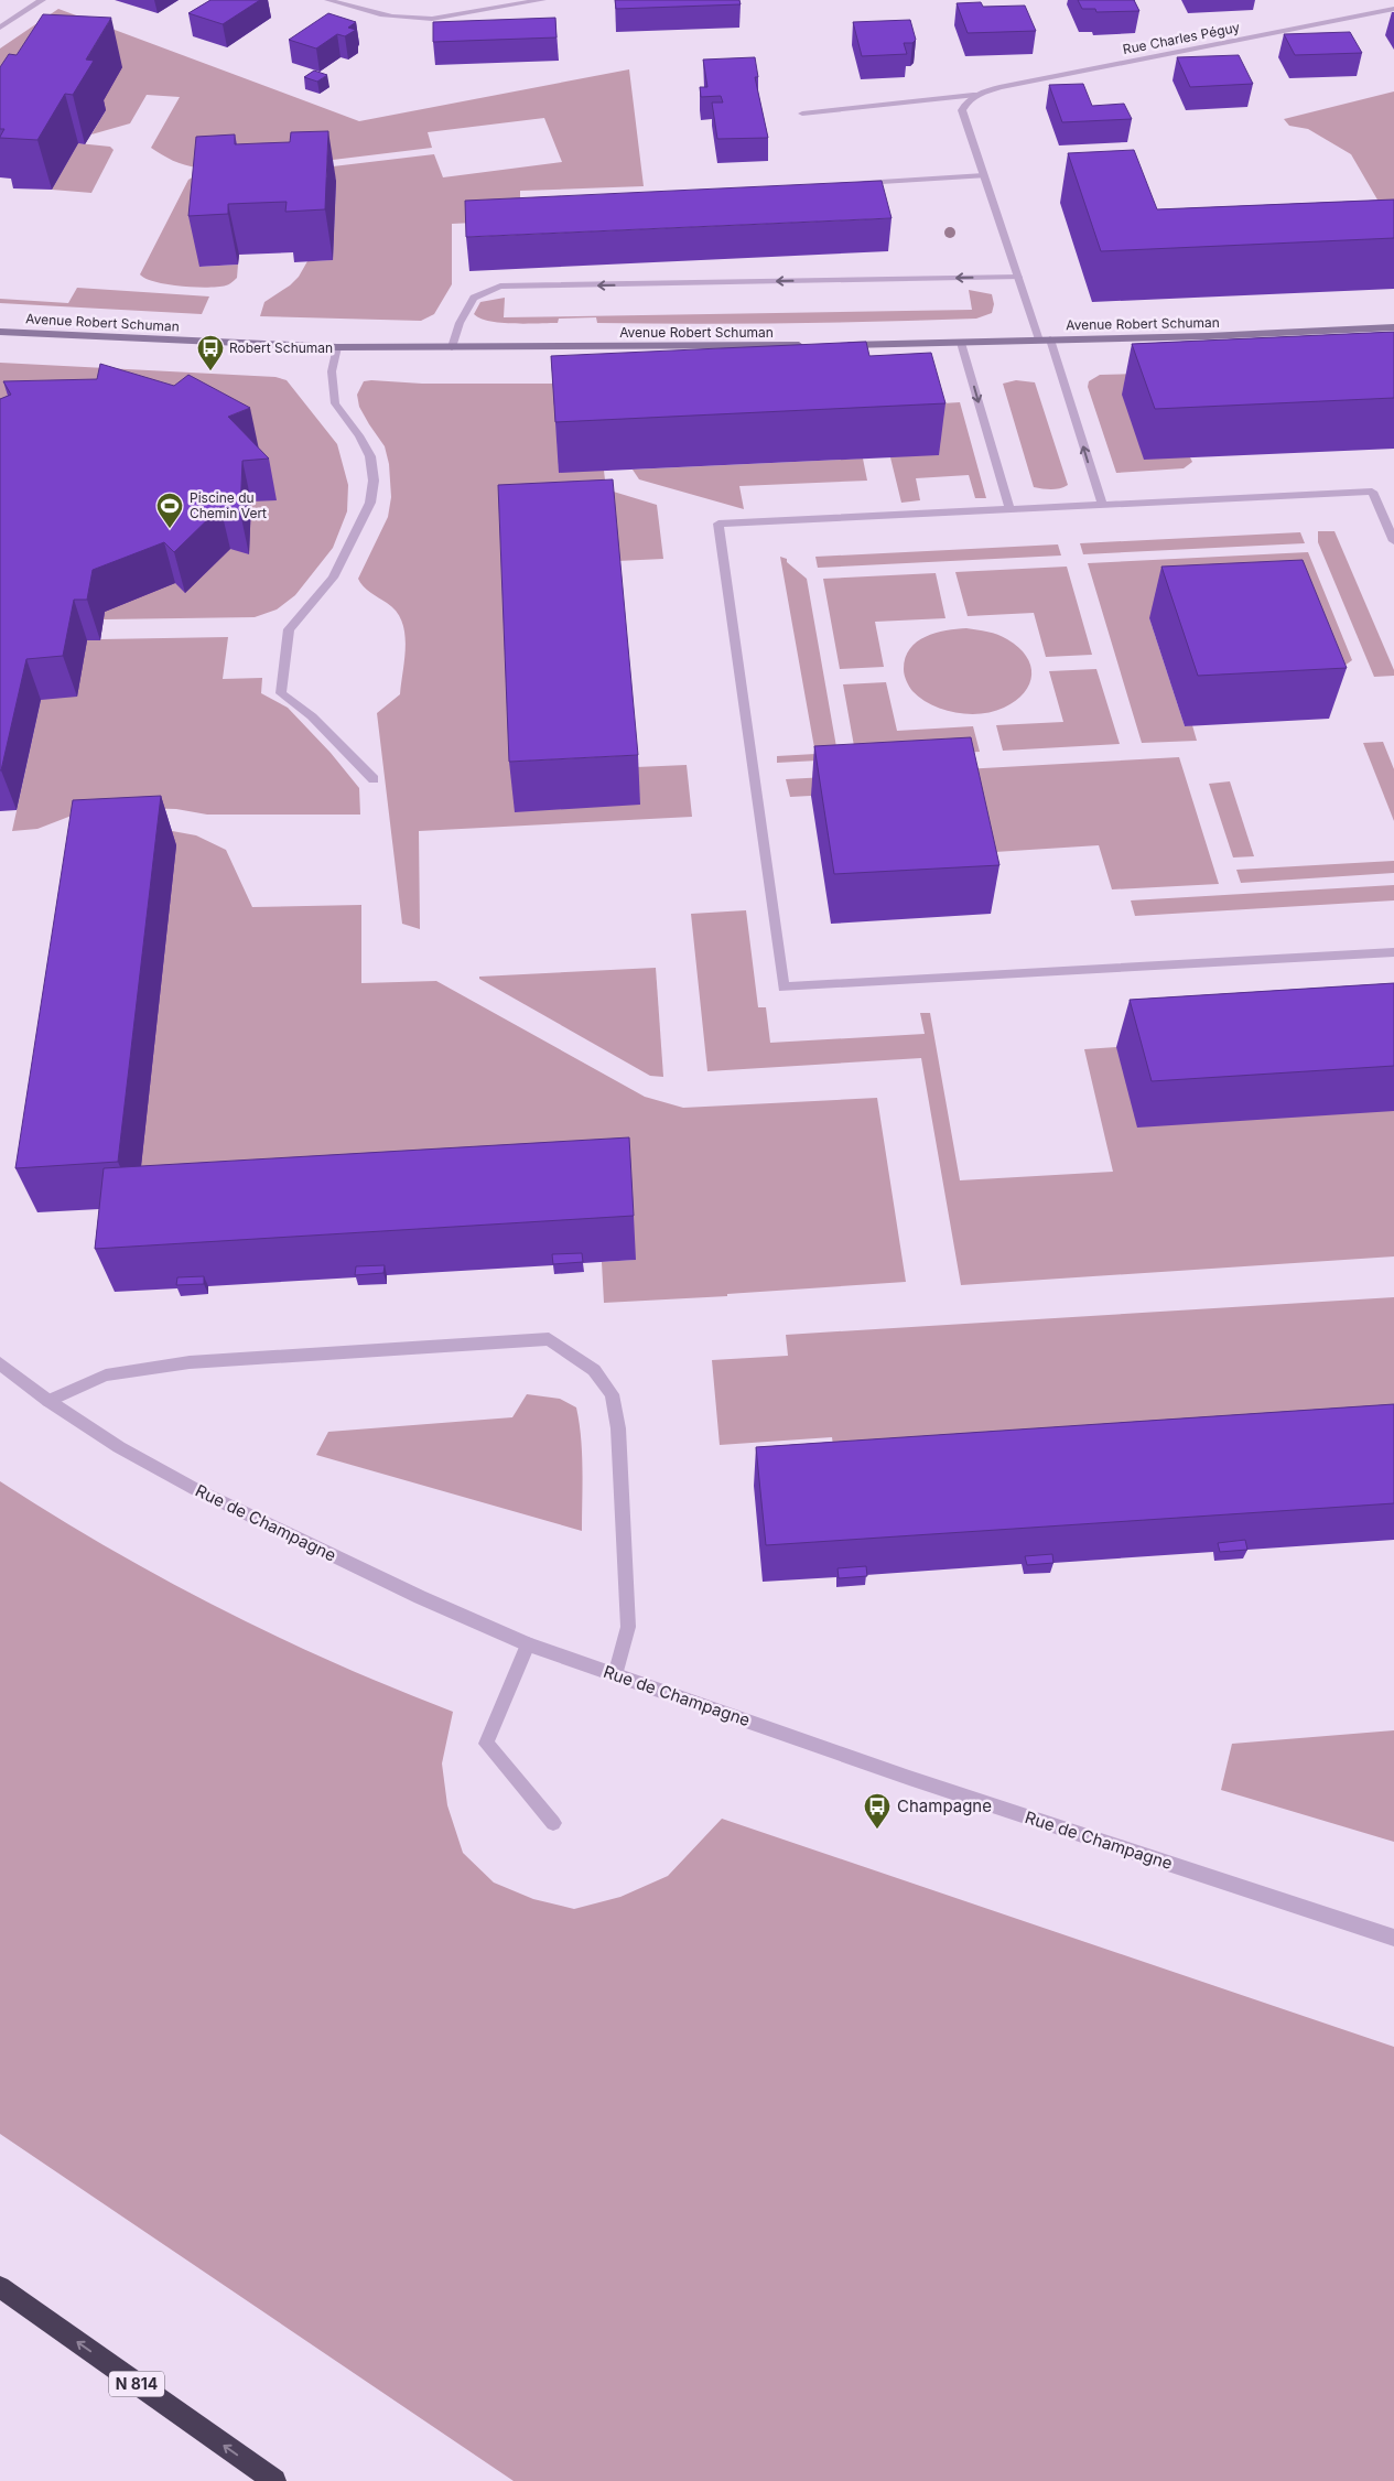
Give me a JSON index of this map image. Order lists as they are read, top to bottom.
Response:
{
  "streets": {
    "highway": ["N 814"],
    "street": ["Rue Charles Péguy", "Avenue Robert Schuman", "Rue de Champagne"]
  },
  "places": {
    "bus stop": ["Robert Schuman", "Champagne"],
    "sports": ["Piscine du Chemin Vert"]
  }
}
